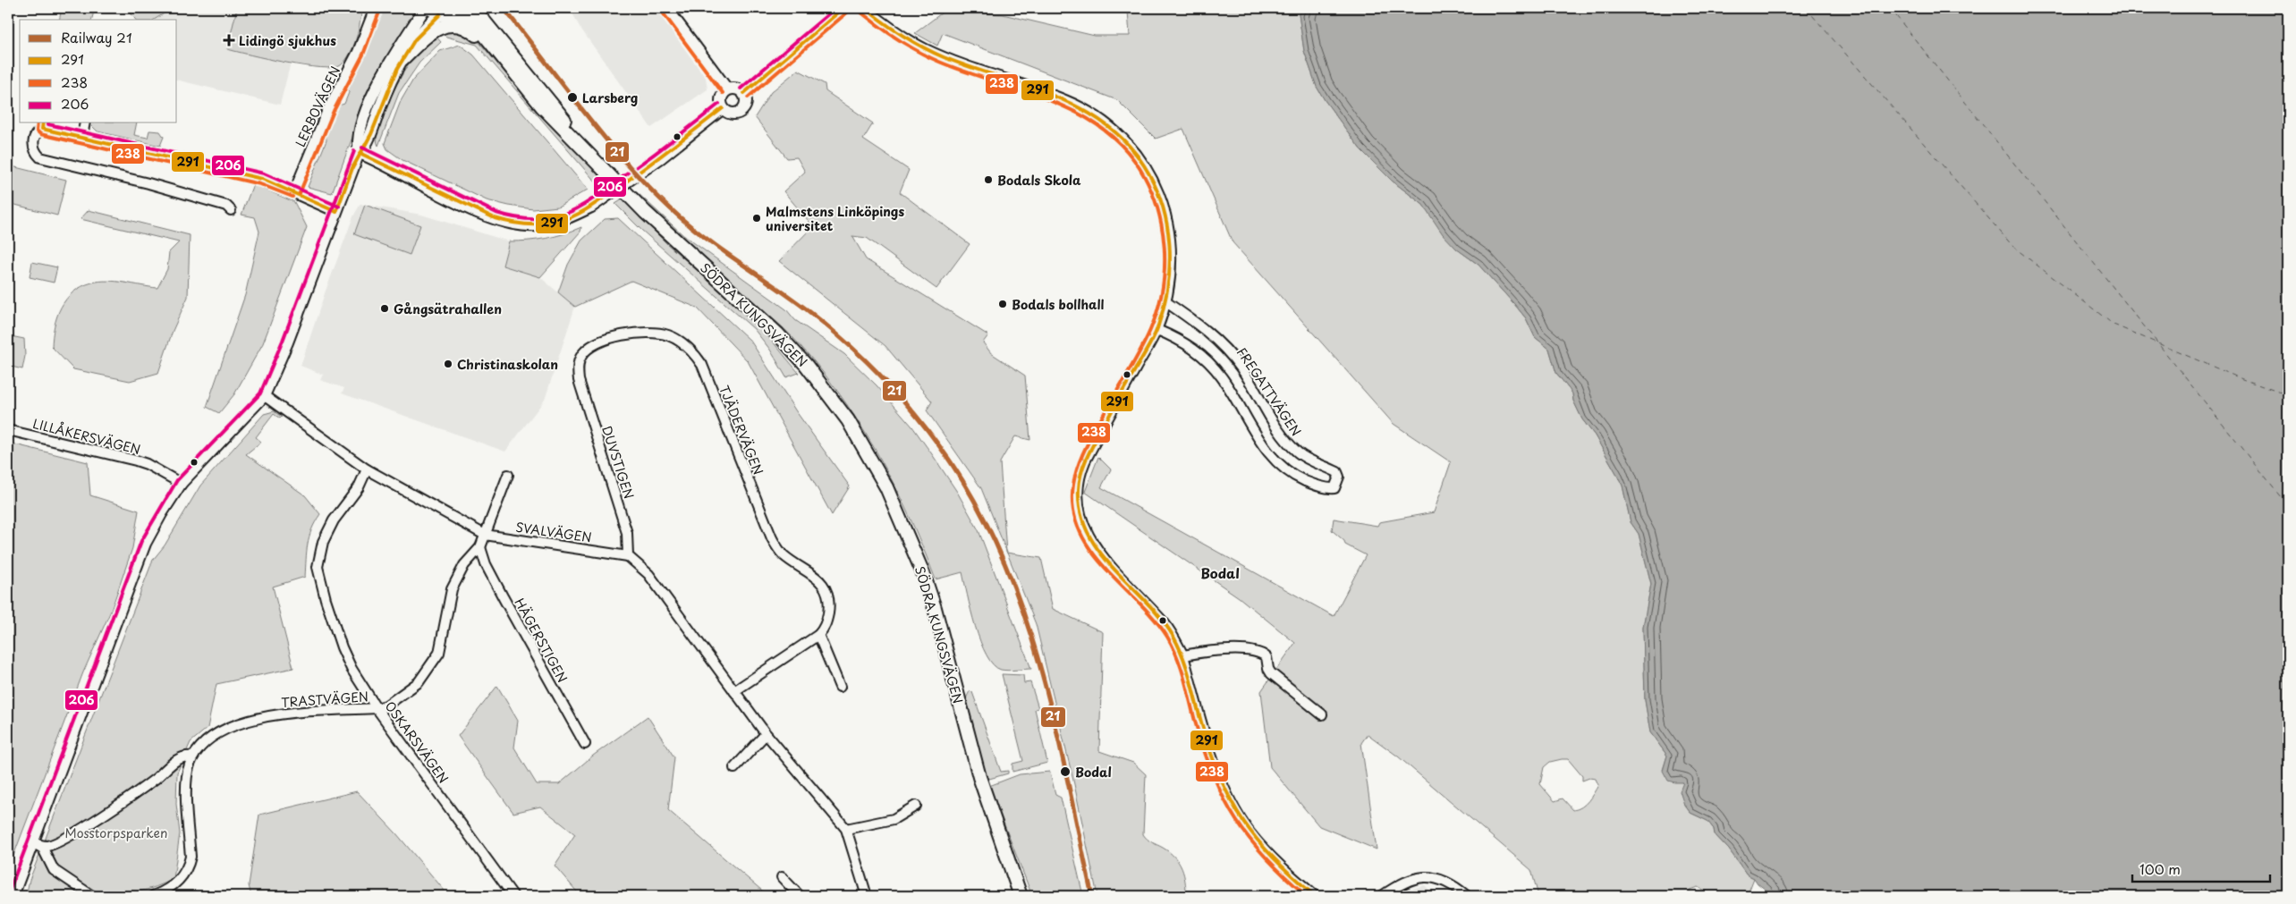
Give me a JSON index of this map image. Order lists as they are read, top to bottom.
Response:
{
  "streets": {
    "main road": ["SÖDRA KUNGSVÄGEN"],
    "street": [
      "LERBOVÄGEN",
      "FREGATTVÄGEN",
      "TJÄDERVÄGEN",
      "LILLÅKERSVÄGEN",
      "DUVSTIGEN",
      "SVALVÄGEN",
      "HÄGERSTIGEN",
      "TRASTVÄGEN",
      "OSKARSVÄGEN"
    ]
  },
  "crossings": [
    ["TJÄDERVÄGEN", "DUVSTIGEN"],
    ["DUVSTIGEN", "SVALVÄGEN"],
    ["SVALVÄGEN", "TRASTVÄGEN"],
    ["SVALVÄGEN", "OSKARSVÄGEN"],
    ["HÄGERSTIGEN", "TRASTVÄGEN"],
    ["TRASTVÄGEN", "OSKARSVÄGEN"]
  ],
  "districts": ["Bodal"],
  "parks": ["Mosstorpsparken"],
  "places": {
    "health": ["Lidingö sjukhus"],
    "other": [
      "Larsberg",
      "Bodals Skola",
      "Malmstens Linköpings universitet",
      "Bodals bollhall",
      "Gångsätrahallen",
      "Christinaskolan",
      "Bodal"
    ]
  },
  "lines": [
    "rail line 21",
    "transit line 291",
    "transit line 206",
    "transit line 238"
  ],
  "legend": [
    "Railway 21",
    "291",
    "238",
    "206"
  ],
  "scale_bar": "100 m"
}
